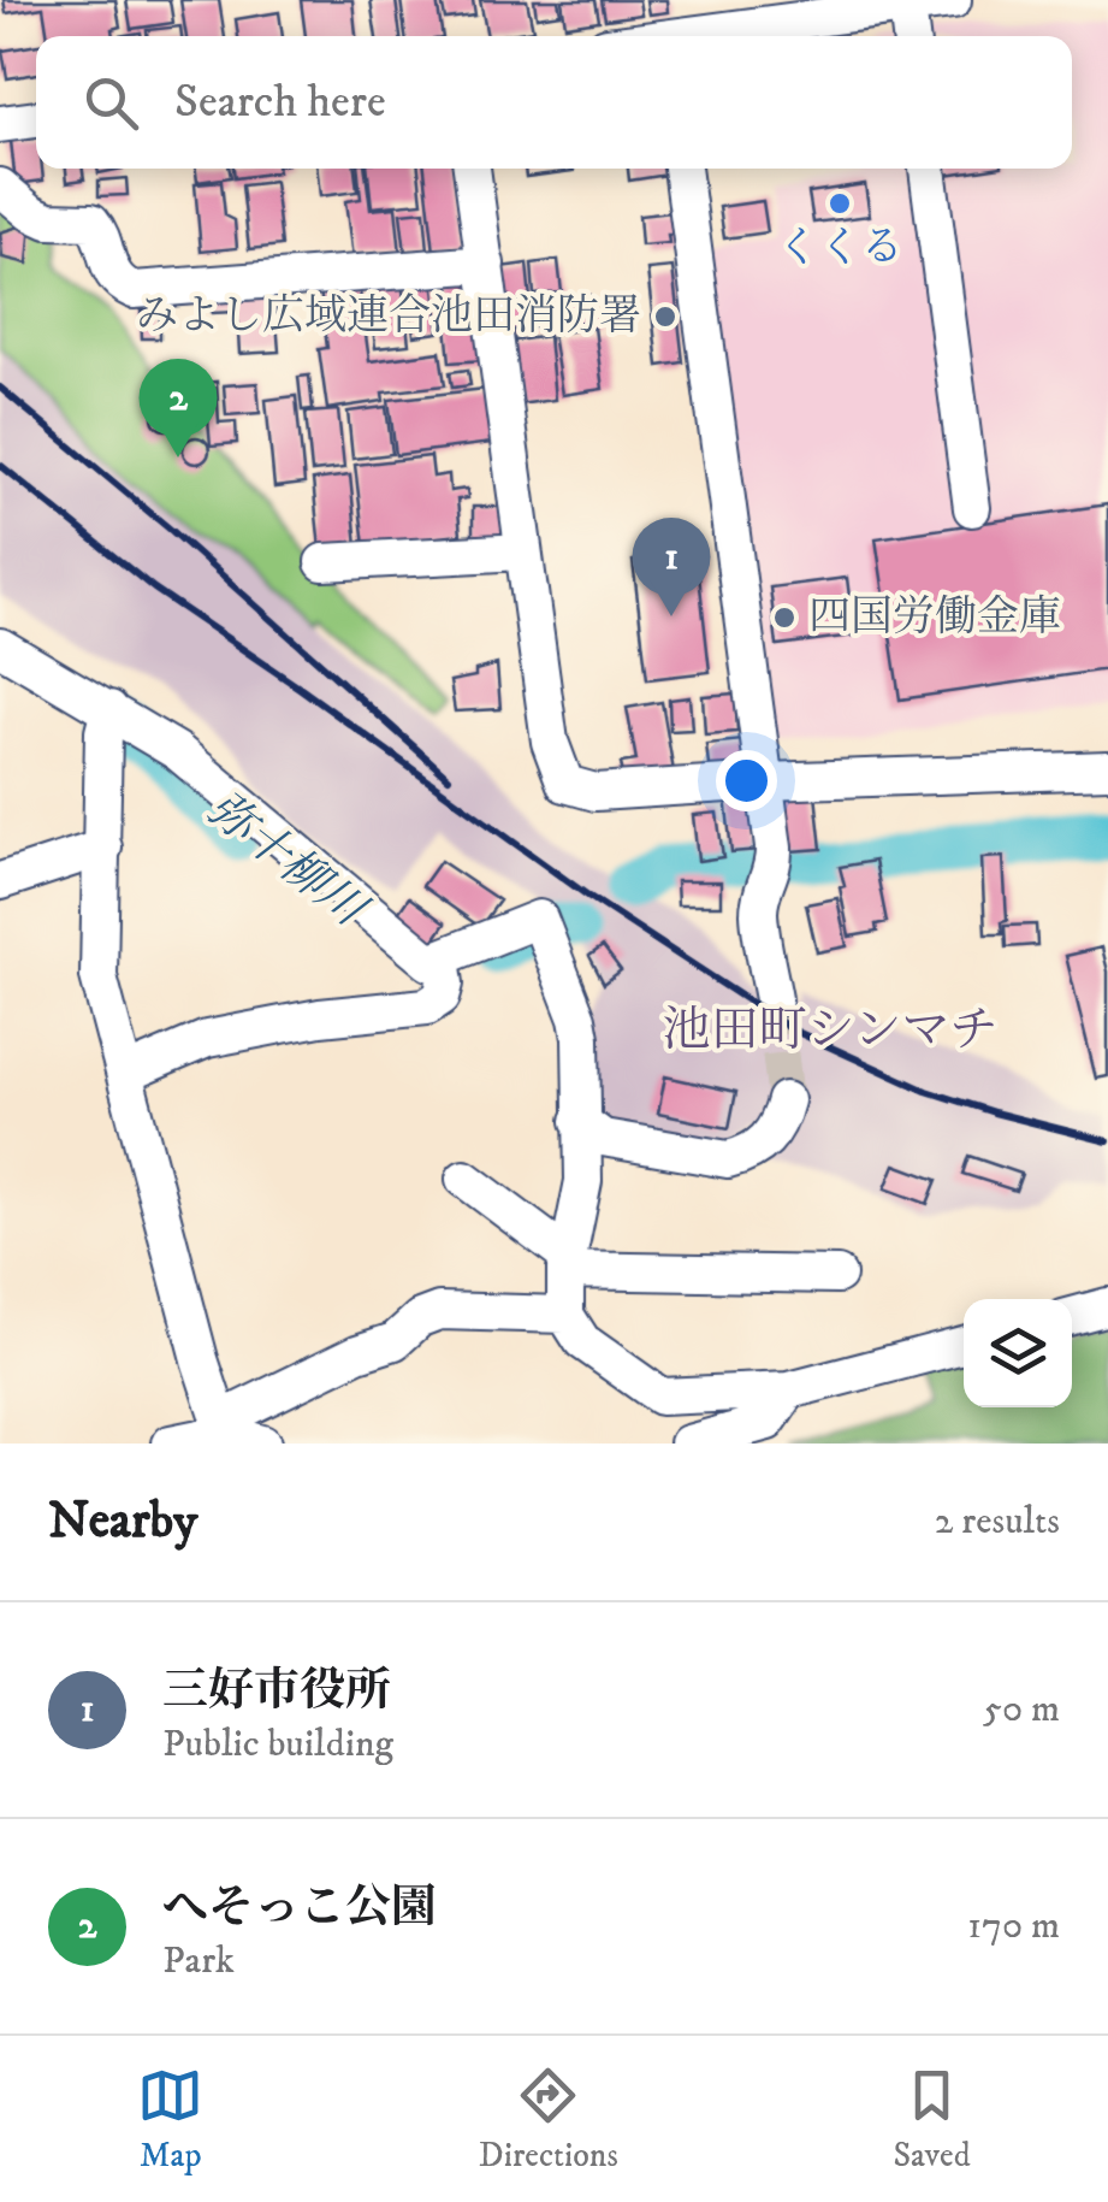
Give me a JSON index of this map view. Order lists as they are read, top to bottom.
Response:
{
  "districts": ["池田町シンマチ"],
  "water": ["弥十柳川"],
  "places": ["くくる", "みよし広域連合池田消防署", "四国労働金庫"],
  "page": {
    "search": "Search here",
    "pins": ["2", "1"],
    "heading": ["Nearby", "2 results"],
    "list": [
      {
        "mark": "1",
        "name": "三好市役所",
        "note": "Public building",
        "value": "50 m"
      },
      {
        "mark": "2",
        "name": "へそっこ公園",
        "note": "Park",
        "value": "170 m"
      }
    ],
    "nav": ["Map", "Directions", "Saved"]
  }
}
